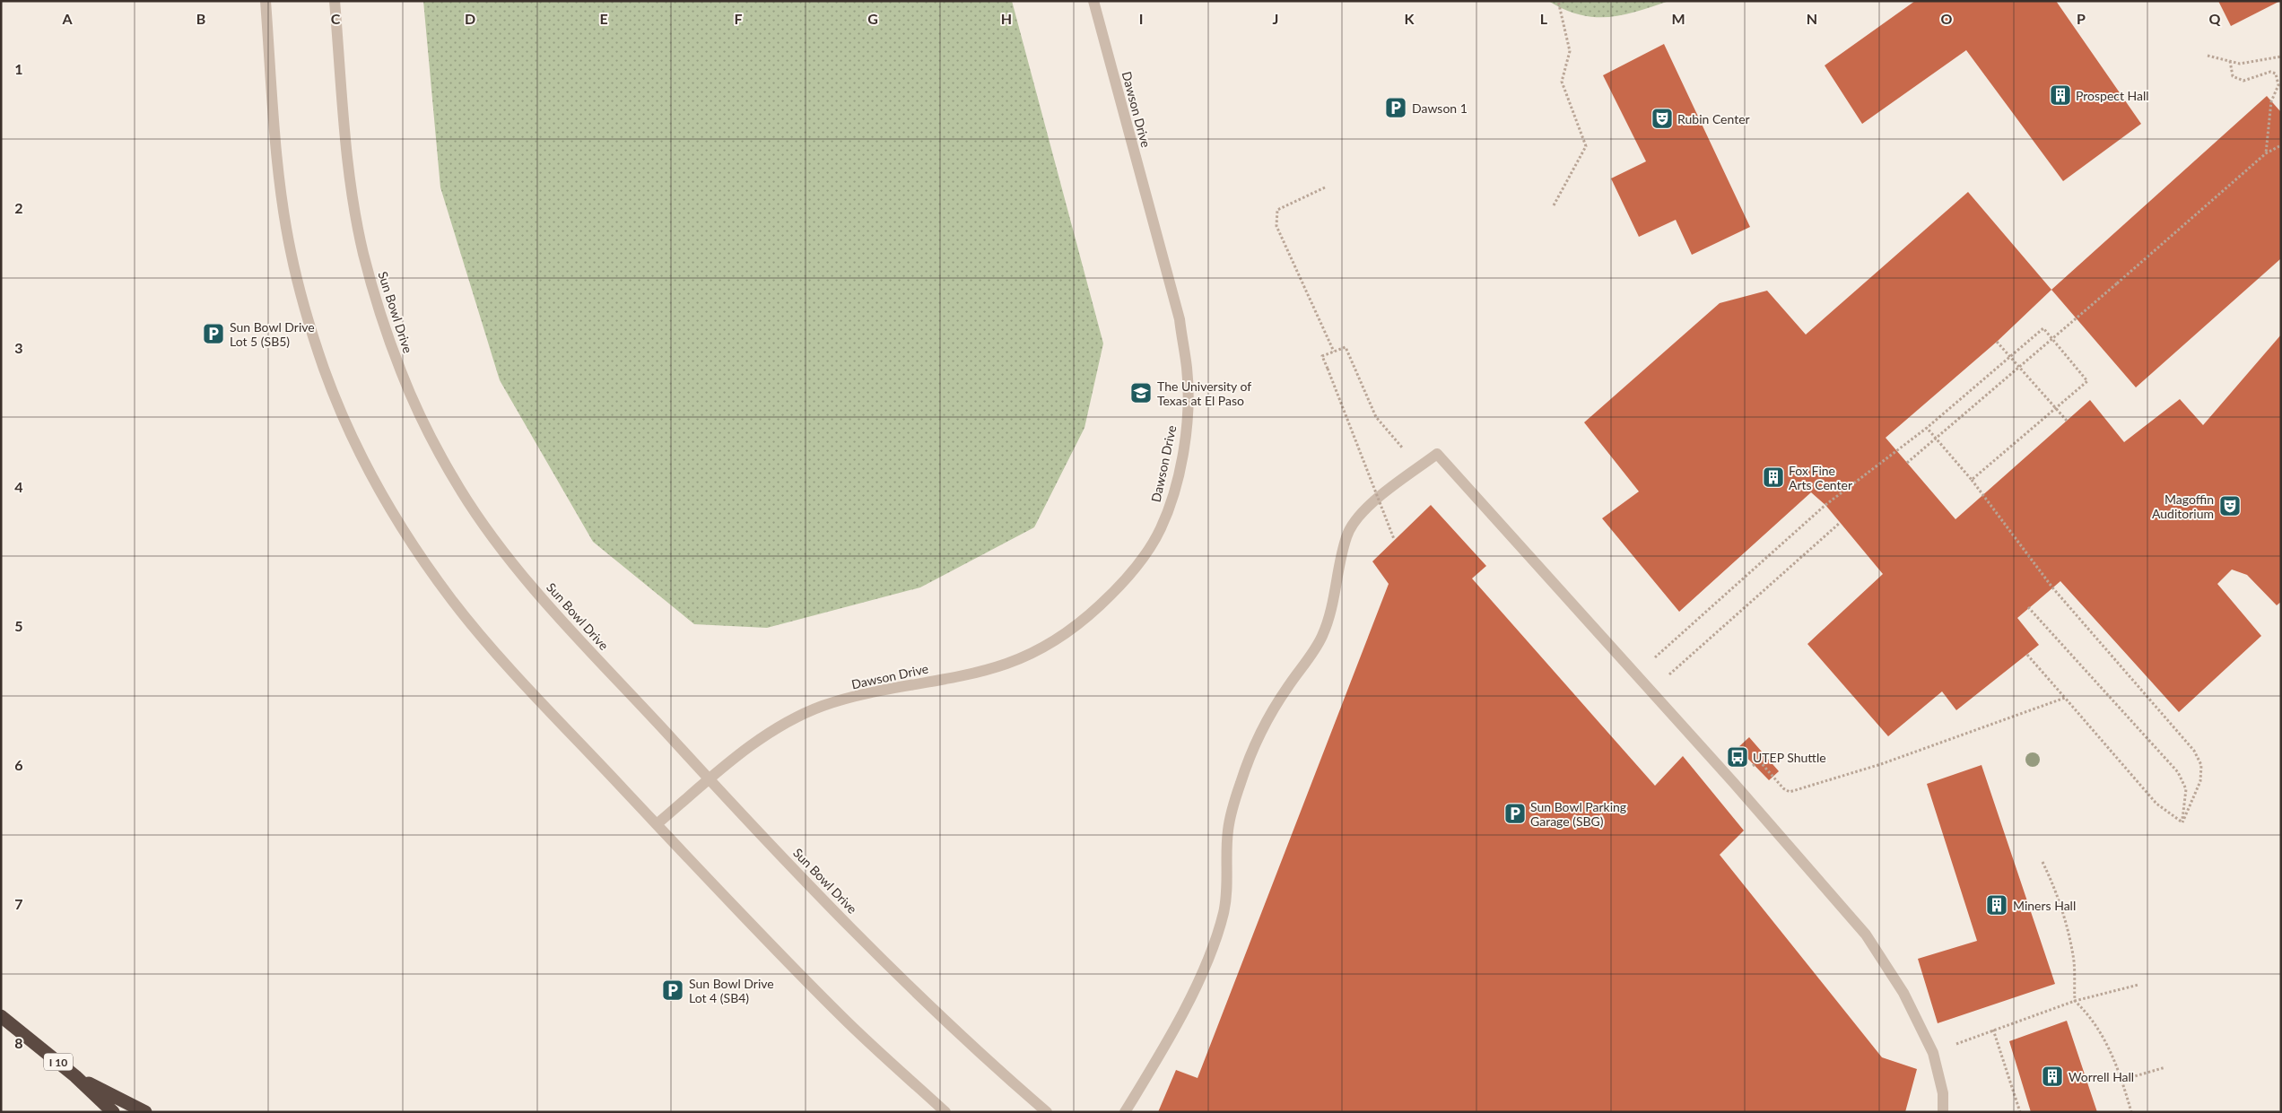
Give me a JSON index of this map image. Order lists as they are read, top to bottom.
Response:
{
  "streets": {
    "highway": ["I 10"],
    "street": ["Dawson Drive", "Sun Bowl Drive"]
  },
  "crossings": [
    ["Dawson Drive", "Sun Bowl Drive"]
  ],
  "places": {
    "building": [
      "Prospect Hall",
      "Fox Fine Arts Center",
      "Miners Hall",
      "Worrell Hall"
    ],
    "parking": [
      "Dawson 1",
      "Sun Bowl Drive Lot 5 (SB5)",
      "Sun Bowl Parking Garage (SBG)",
      "Sun Bowl Drive Lot 4 (SB4)"
    ],
    "theatre": ["Rubin Center", "Magoffin Auditorium"],
    "school or university": ["The University of Texas at El Paso"],
    "bus stop": ["UTEP Shuttle"]
  },
  "grid": {
    "columns": [
      "A",
      "B",
      "C",
      "D",
      "E",
      "F",
      "G",
      "H",
      "I",
      "J",
      "K",
      "L",
      "M",
      "N",
      "O",
      "P",
      "Q"
    ],
    "rows": [
      "1",
      "2",
      "3",
      "4",
      "5",
      "6",
      "7",
      "8"
    ]
  }
}
